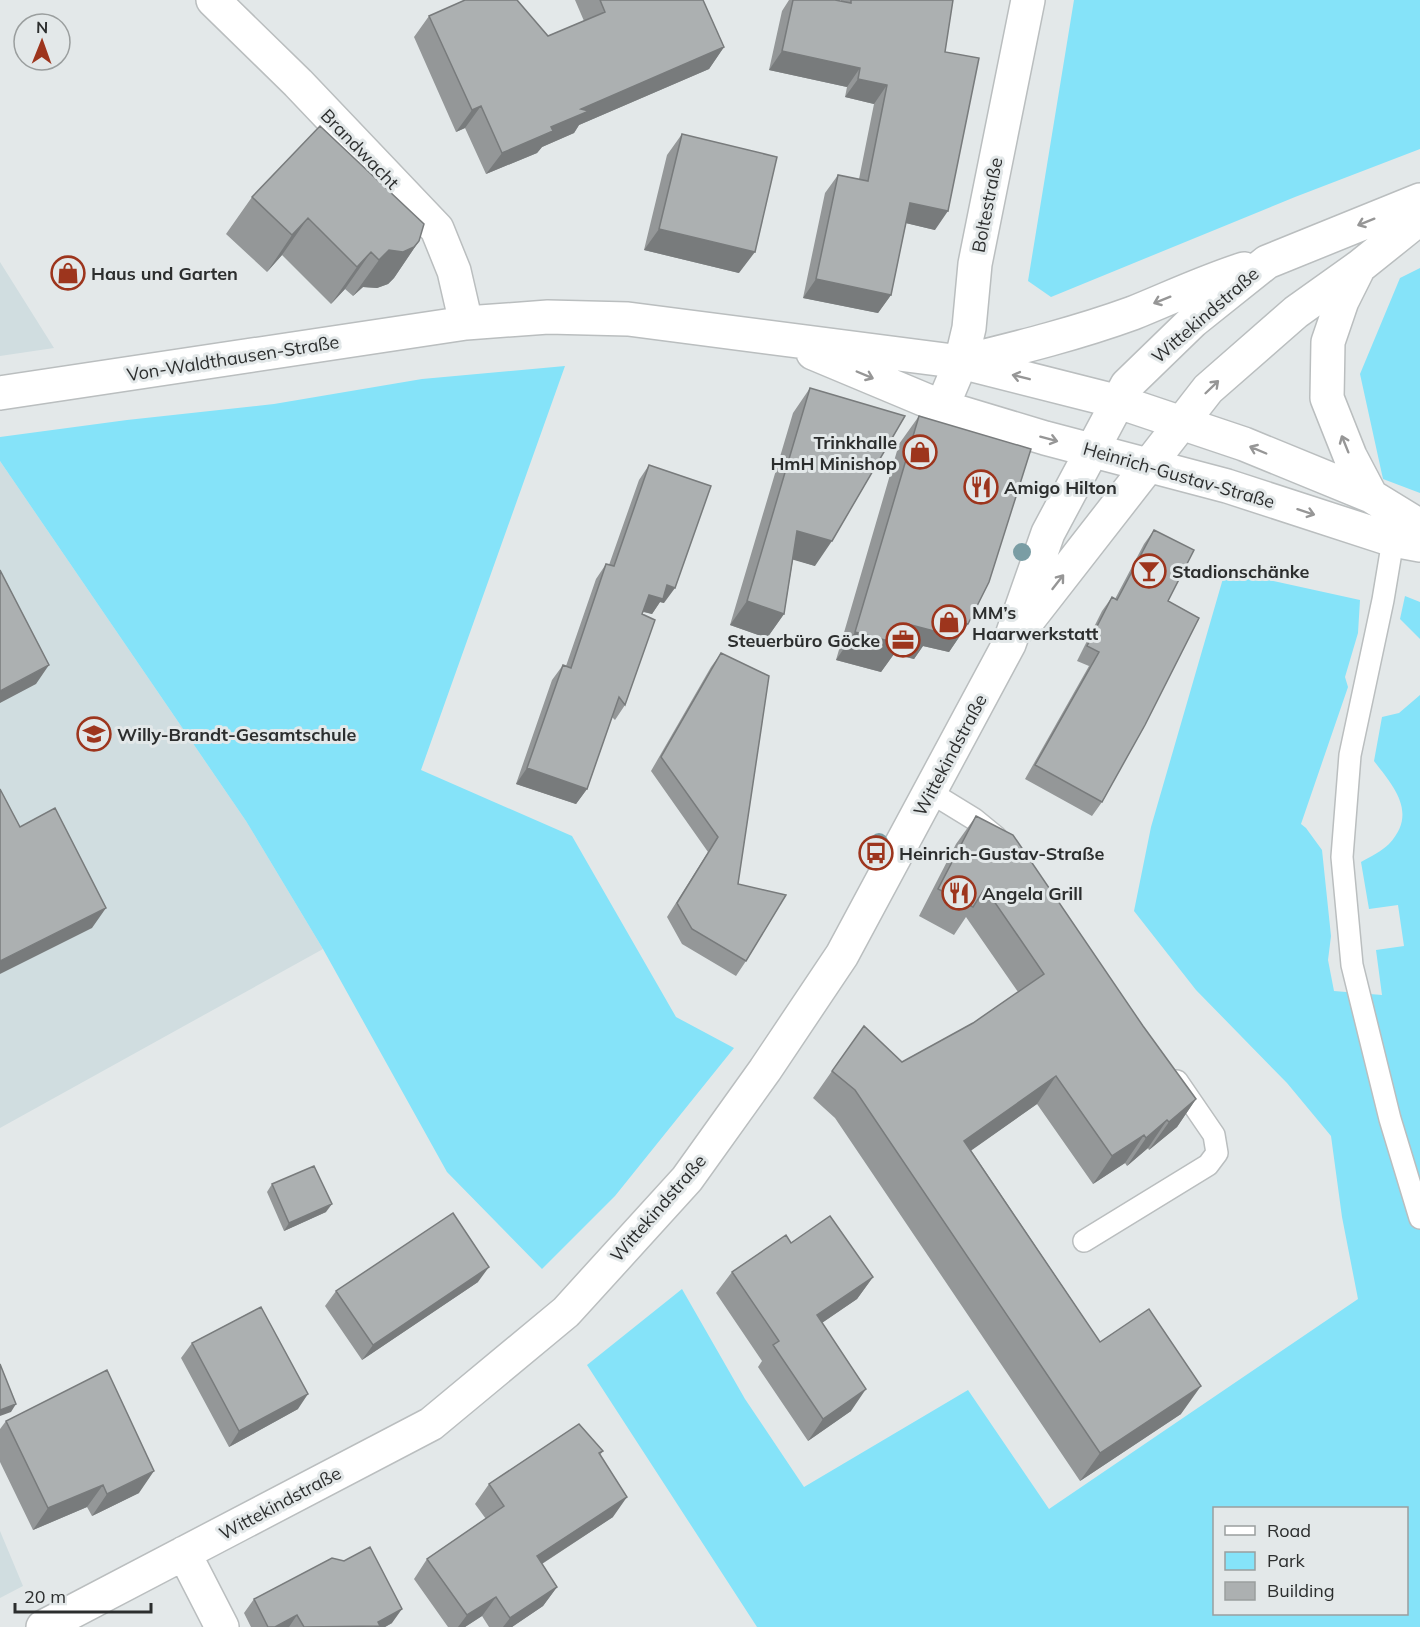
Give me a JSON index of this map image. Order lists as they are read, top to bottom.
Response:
{
  "streets": {
    "street": [
      "Brandwacht",
      "Boltestraße",
      "Wittekindstraße",
      "Von-Waldthausen-Straße",
      "Heinrich-Gustav-Straße"
    ]
  },
  "crossings": [
    ["Brandwacht", "Von-Waldthausen-Straße"],
    ["Brandwacht", "Heinrich-Gustav-Straße"],
    ["Boltestraße", "Heinrich-Gustav-Straße"],
    ["Wittekindstraße", "Heinrich-Gustav-Straße"],
    ["Von-Waldthausen-Straße", "Heinrich-Gustav-Straße"]
  ],
  "places": {
    "shop": ["Haus und Garten", "Trinkhalle HmH Minishop", "MM’s Haarwerkstatt"],
    "restaurant": ["Amigo Hilton", "Angela Grill"],
    "bar": ["Stadionschänke"],
    "office": ["Steuerbüro Göcke"],
    "school or university": ["Willy-Brandt-Gesamtschule"],
    "bus stop": ["Heinrich-Gustav-Straße"]
  },
  "legend": ["Road", "Park", "Building"],
  "scale_bar": "20 m",
  "north": "top"
}
